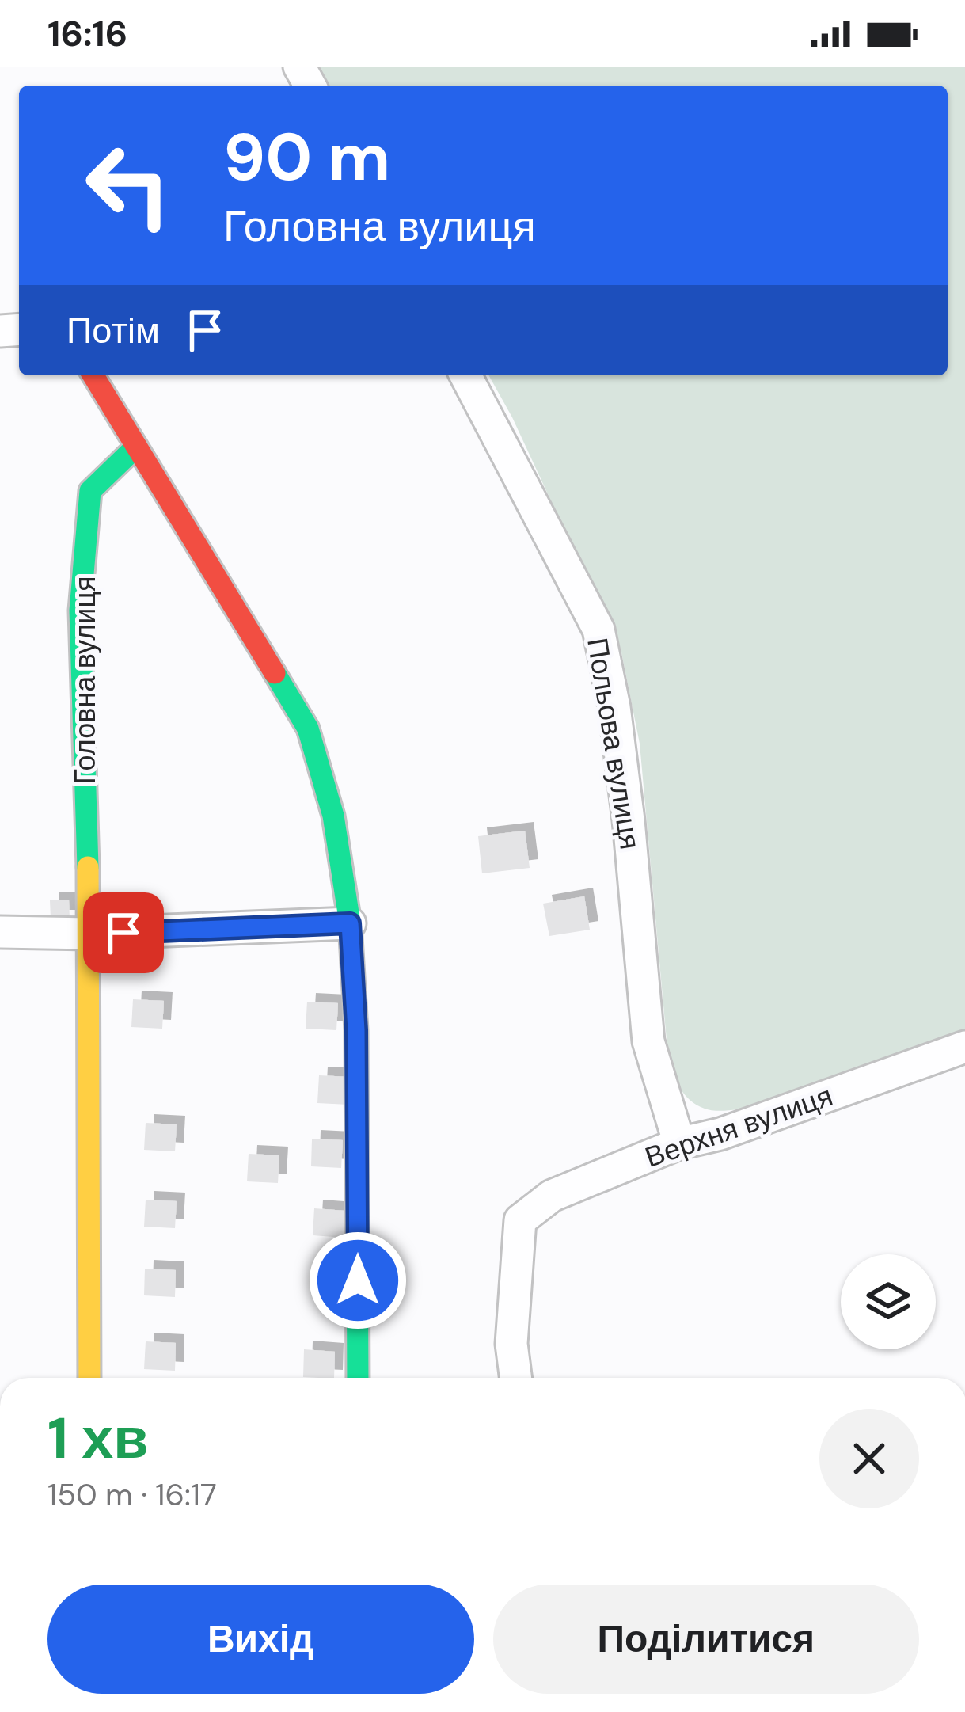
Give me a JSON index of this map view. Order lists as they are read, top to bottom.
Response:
{
  "streets": {
    "street": ["Головна вулиця", "Польова вулиця", "Верхня вулиця"]
  },
  "crossings": [
    ["Польова вулиця", "Верхня вулиця"]
  ],
  "page": {
    "status": "16:16",
    "turn": ["90 m", "Головна вулиця"],
    "then": "Потім",
    "heading": ["1 хв", "150 m · 16:17"],
    "buttons": ["Вихід", "Поділитися"]
  }
}
